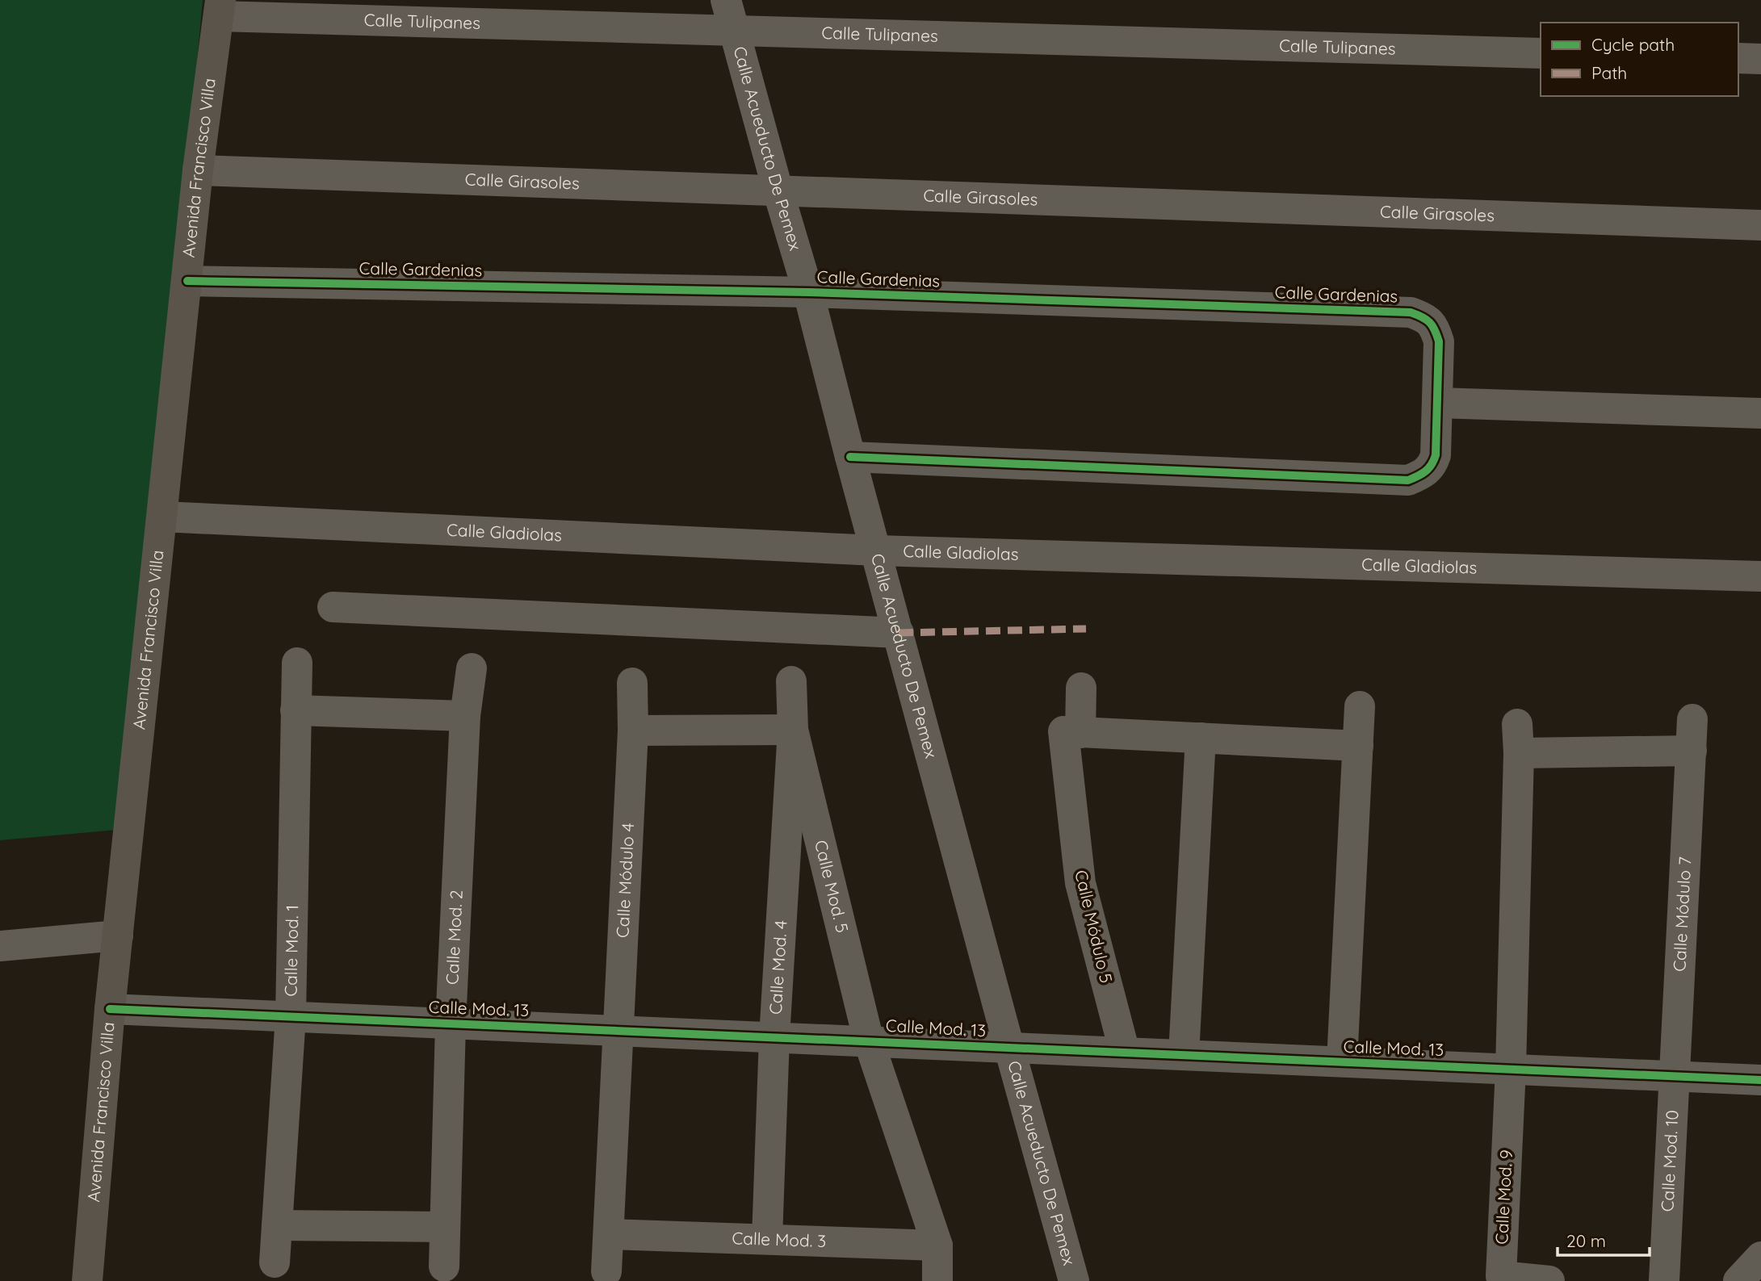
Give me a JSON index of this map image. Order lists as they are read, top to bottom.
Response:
{
  "streets": {
    "street": [
      "Calle Tulipanes",
      "Calle Acueducto De Pemex",
      "Avenida Francisco Villa",
      "Calle Girasoles",
      "Calle Gardenias",
      "Calle Gladiolas",
      "Calle Módulo 4",
      "Calle Mod. 5",
      "Calle Módulo 7",
      "Calle Módulo 5",
      "Calle Mod. 2",
      "Calle Mod. 1",
      "Calle Mod. 4",
      "Calle Mod. 13",
      "Calle Mod. 10",
      "Calle Mod. 9",
      "Calle Mod. 3"
    ]
  },
  "crossings": [
    ["Calle Tulipanes", "Calle Acueducto De Pemex"],
    ["Calle Tulipanes", "Avenida Francisco Villa"],
    ["Calle Acueducto De Pemex", "Calle Girasoles"],
    ["Calle Acueducto De Pemex", "Calle Gardenias"],
    ["Calle Acueducto De Pemex", "Calle Gladiolas"],
    ["Calle Acueducto De Pemex", "Calle Mod. 13"],
    ["Avenida Francisco Villa", "Calle Girasoles"],
    ["Avenida Francisco Villa", "Calle Gardenias"],
    ["Avenida Francisco Villa", "Calle Gladiolas"],
    ["Avenida Francisco Villa", "Calle Mod. 13"],
    ["Calle Módulo 4", "Calle Mod. 13"],
    ["Calle Mod. 5", "Calle Mod. 4"],
    ["Calle Mod. 5", "Calle Mod. 13"],
    ["Calle Módulo 7", "Calle Mod. 13"],
    ["Calle Módulo 7", "Calle Mod. 10"],
    ["Calle Módulo 5", "Calle Mod. 13"],
    ["Calle Mod. 2", "Calle Mod. 13"],
    ["Calle Mod. 1", "Calle Mod. 13"],
    ["Calle Mod. 4", "Calle Mod. 13"],
    ["Calle Mod. 4", "Calle Mod. 3"],
    ["Calle Mod. 13", "Calle Mod. 10"],
    ["Calle Mod. 13", "Calle Mod. 9"]
  ],
  "legend": ["Cycle path", "Path"],
  "scale_bar": "20 m"
}
